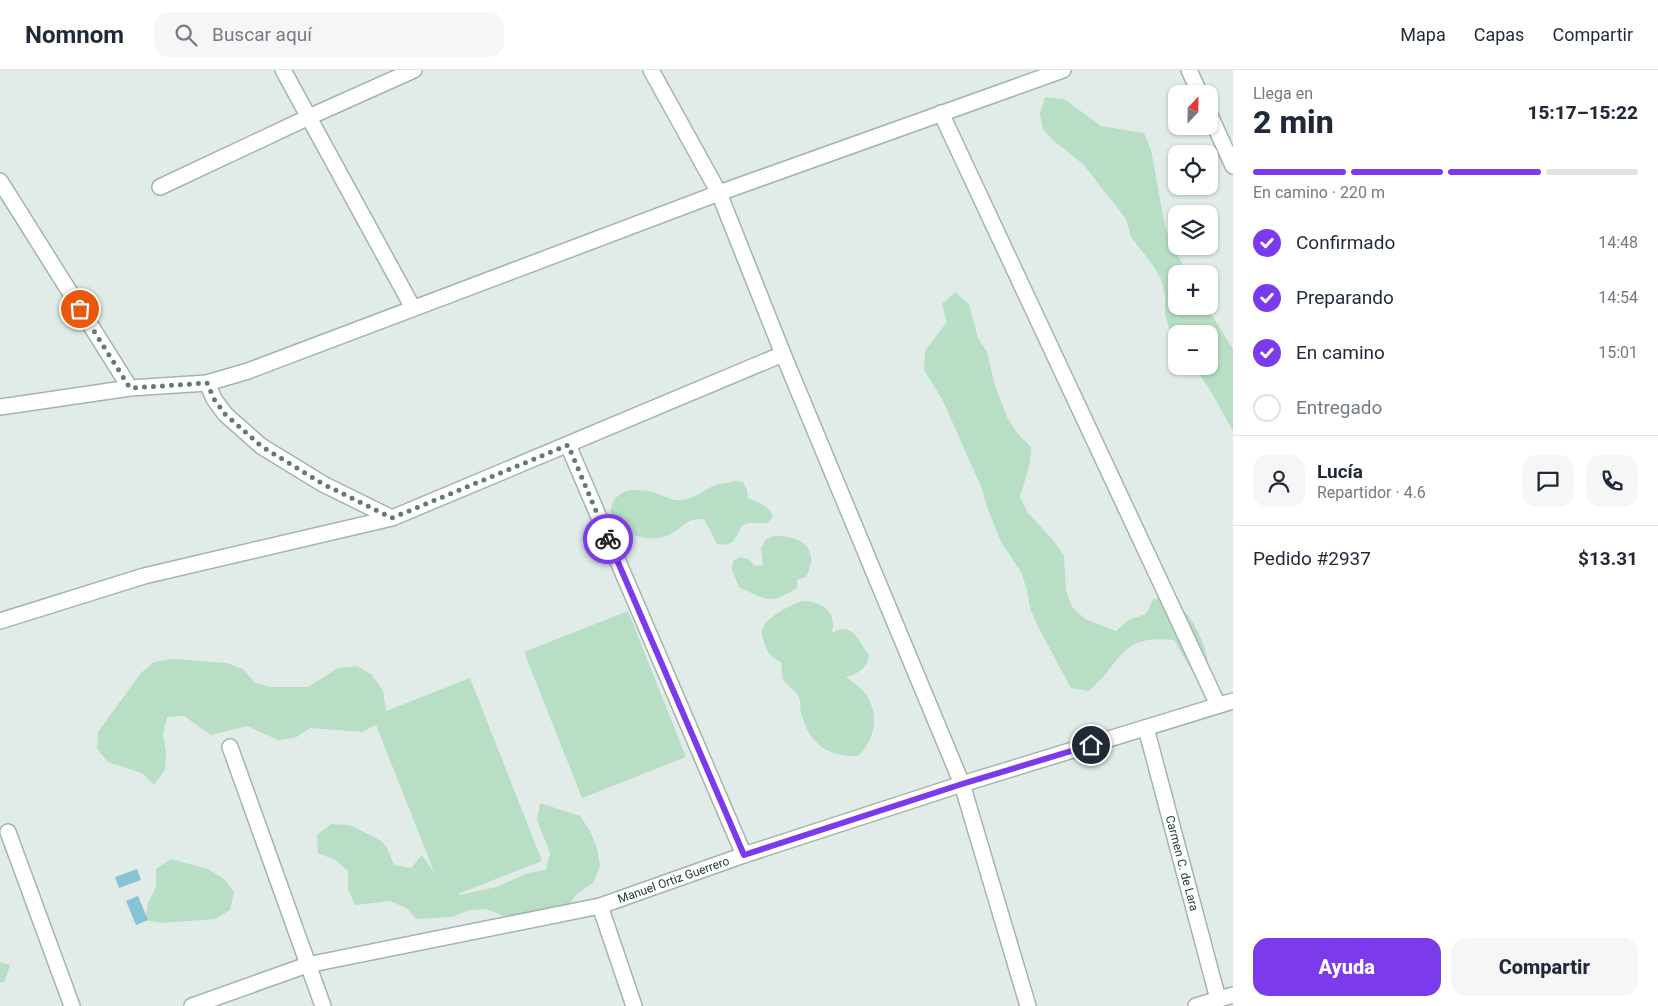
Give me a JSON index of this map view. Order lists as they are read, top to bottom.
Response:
{
  "streets": {
    "street": ["Carmen C. de Lara", "Manuel Ortiz Guerrero"]
  },
  "crossings": [
    ["Carmen C. de Lara", "Manuel Ortiz Guerrero"]
  ],
  "north": "top",
  "page": {
    "header": "Nomnom",
    "search": "Buscar aquí",
    "nav": ["Mapa", "Capas", "Compartir"],
    "heading": ["2 min", "Llega en", "15:17–15:22"],
    "panel": [
      "Lucía",
      "Repartidor · 4.6",
      "Pedido #2937",
      "$13.31"
    ],
    "map_buttons": ["+", "−"],
    "bar": "En camino · 220 m",
    "list": [
      ["Confirmado", "14:48"],
      ["Preparando", "14:54"],
      ["En camino", "15:01"],
      "Entregado"
    ],
    "buttons": ["Ayuda", "Compartir"]
  }
}
